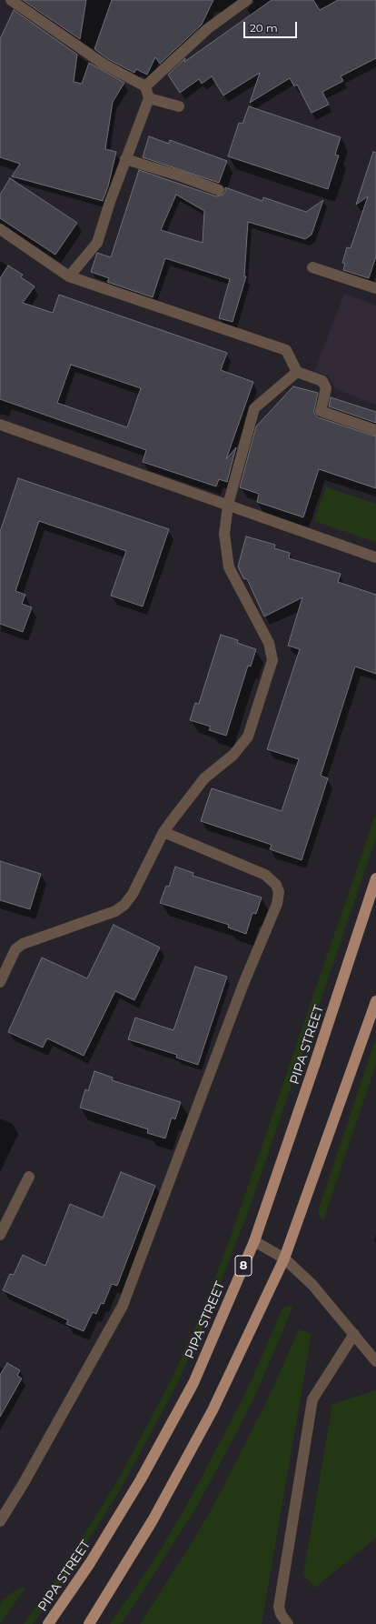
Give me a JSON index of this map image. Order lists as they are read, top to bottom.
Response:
{
  "streets": {
    "main road": ["PIPA STREET", "8"]
  },
  "scale_bar": "20 m"
}
